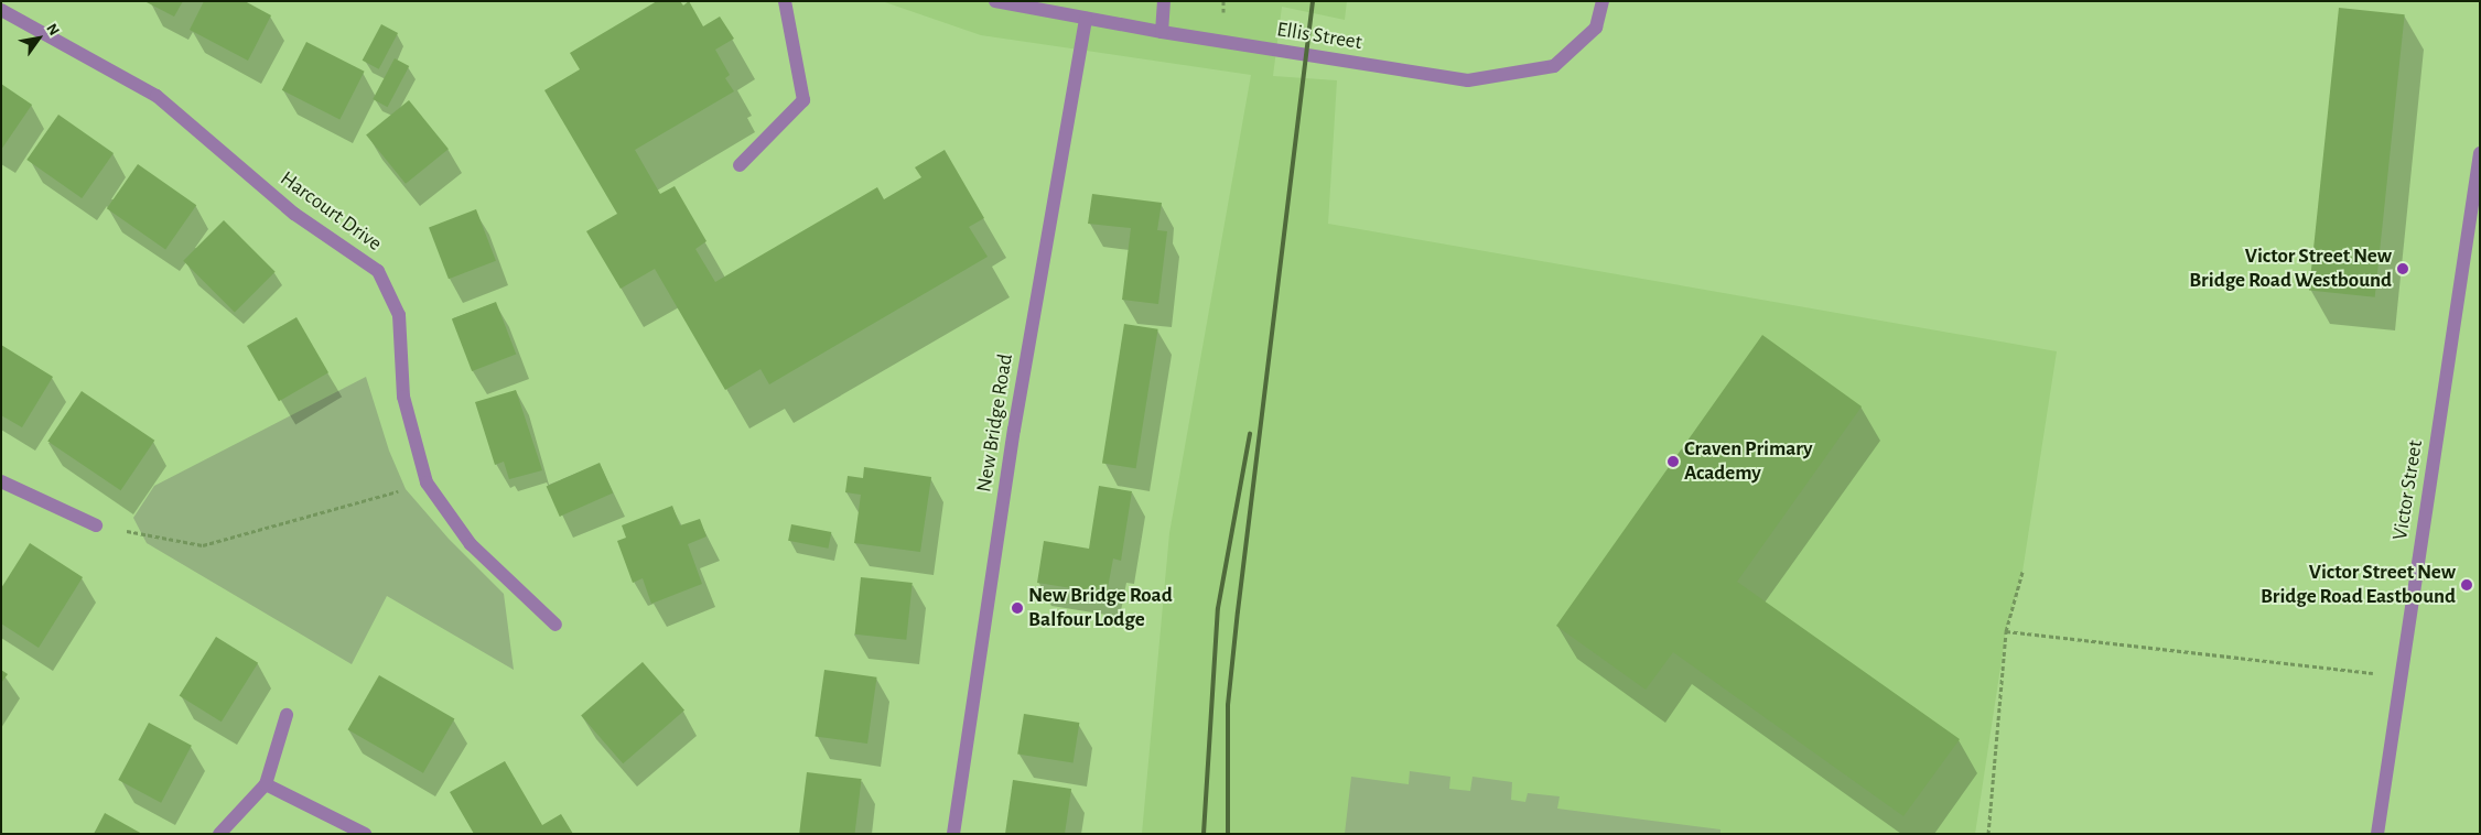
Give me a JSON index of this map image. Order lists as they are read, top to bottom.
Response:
{
  "streets": {
    "street": [
      "Ellis Street",
      "Harcourt Drive",
      "New Bridge Road",
      "Victor Street"
    ]
  },
  "crossings": [
    ["Ellis Street", "New Bridge Road"]
  ],
  "places": [
    "Victor Street New Bridge Road Westbound",
    "Craven Primary Academy",
    "Victor Street New Bridge Road Eastbound",
    "New Bridge Road Balfour Lodge"
  ],
  "north": "top right"
}
